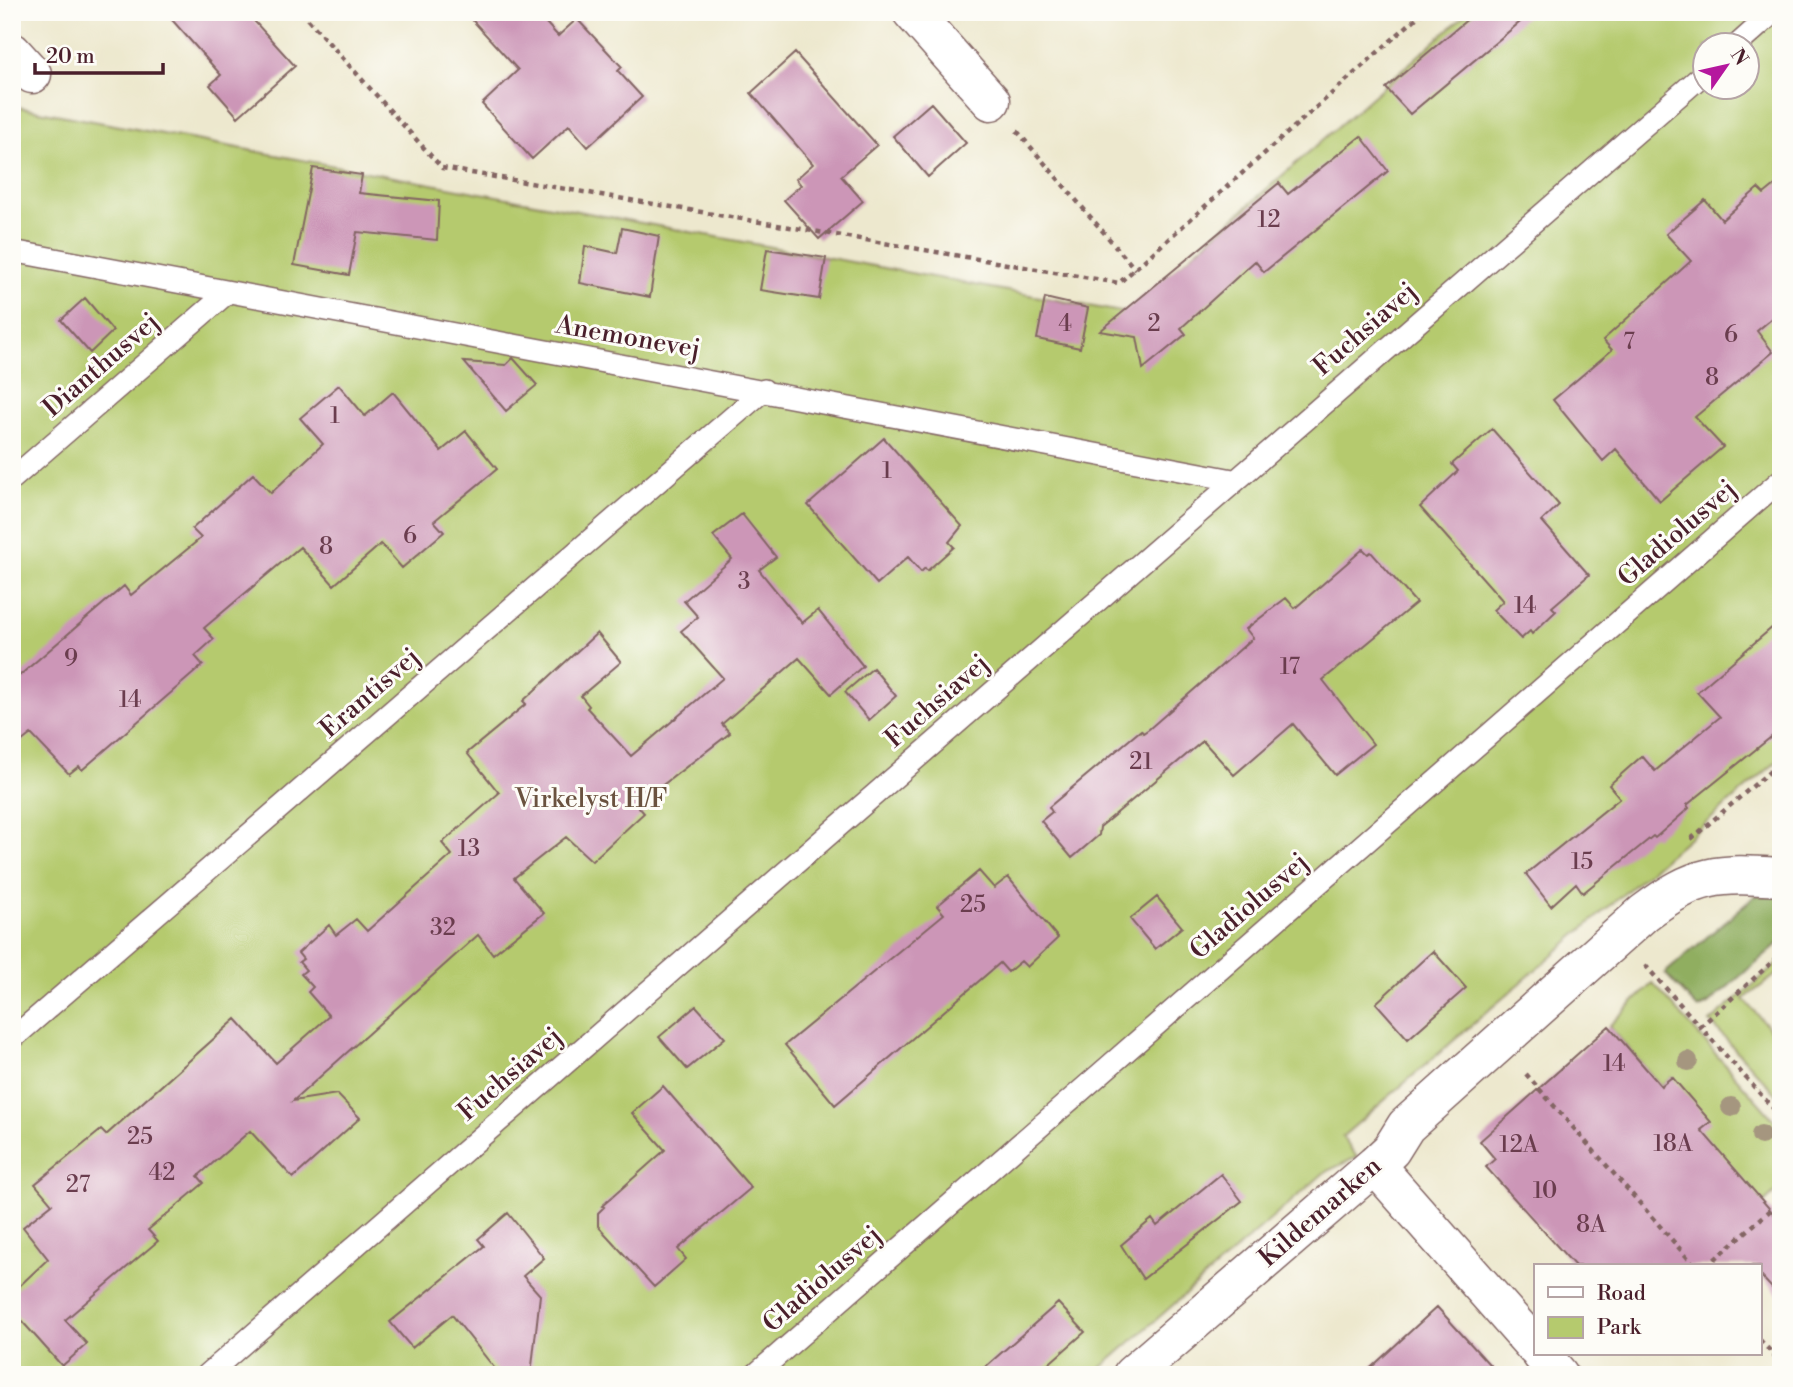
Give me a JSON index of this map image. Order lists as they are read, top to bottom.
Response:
{
  "streets": {
    "street": ["Kildemarken"],
    "lane": [
      "Fuchsiavej",
      "Anemonevej",
      "Dianthusvej",
      "Gladiolusvej",
      "Erantisvej"
    ]
  },
  "crossings": [
    ["Fuchsiavej", "Anemonevej"],
    ["Anemonevej", "Dianthusvej"],
    ["Anemonevej", "Erantisvej"]
  ],
  "parks": ["Virkelyst H/F"],
  "house_numbers": [
    "12",
    "4",
    "2",
    "6",
    "7",
    "8",
    "1",
    "1",
    "6",
    "8",
    "3",
    "14",
    "9",
    "17",
    "14",
    "21",
    "13",
    "15",
    "25",
    "32",
    "14",
    "25",
    "18A",
    "12A",
    "42",
    "27",
    "10",
    "8A"
  ],
  "legend": ["Road", "Park"],
  "scale_bar": "20 m",
  "north": "top right"
}
